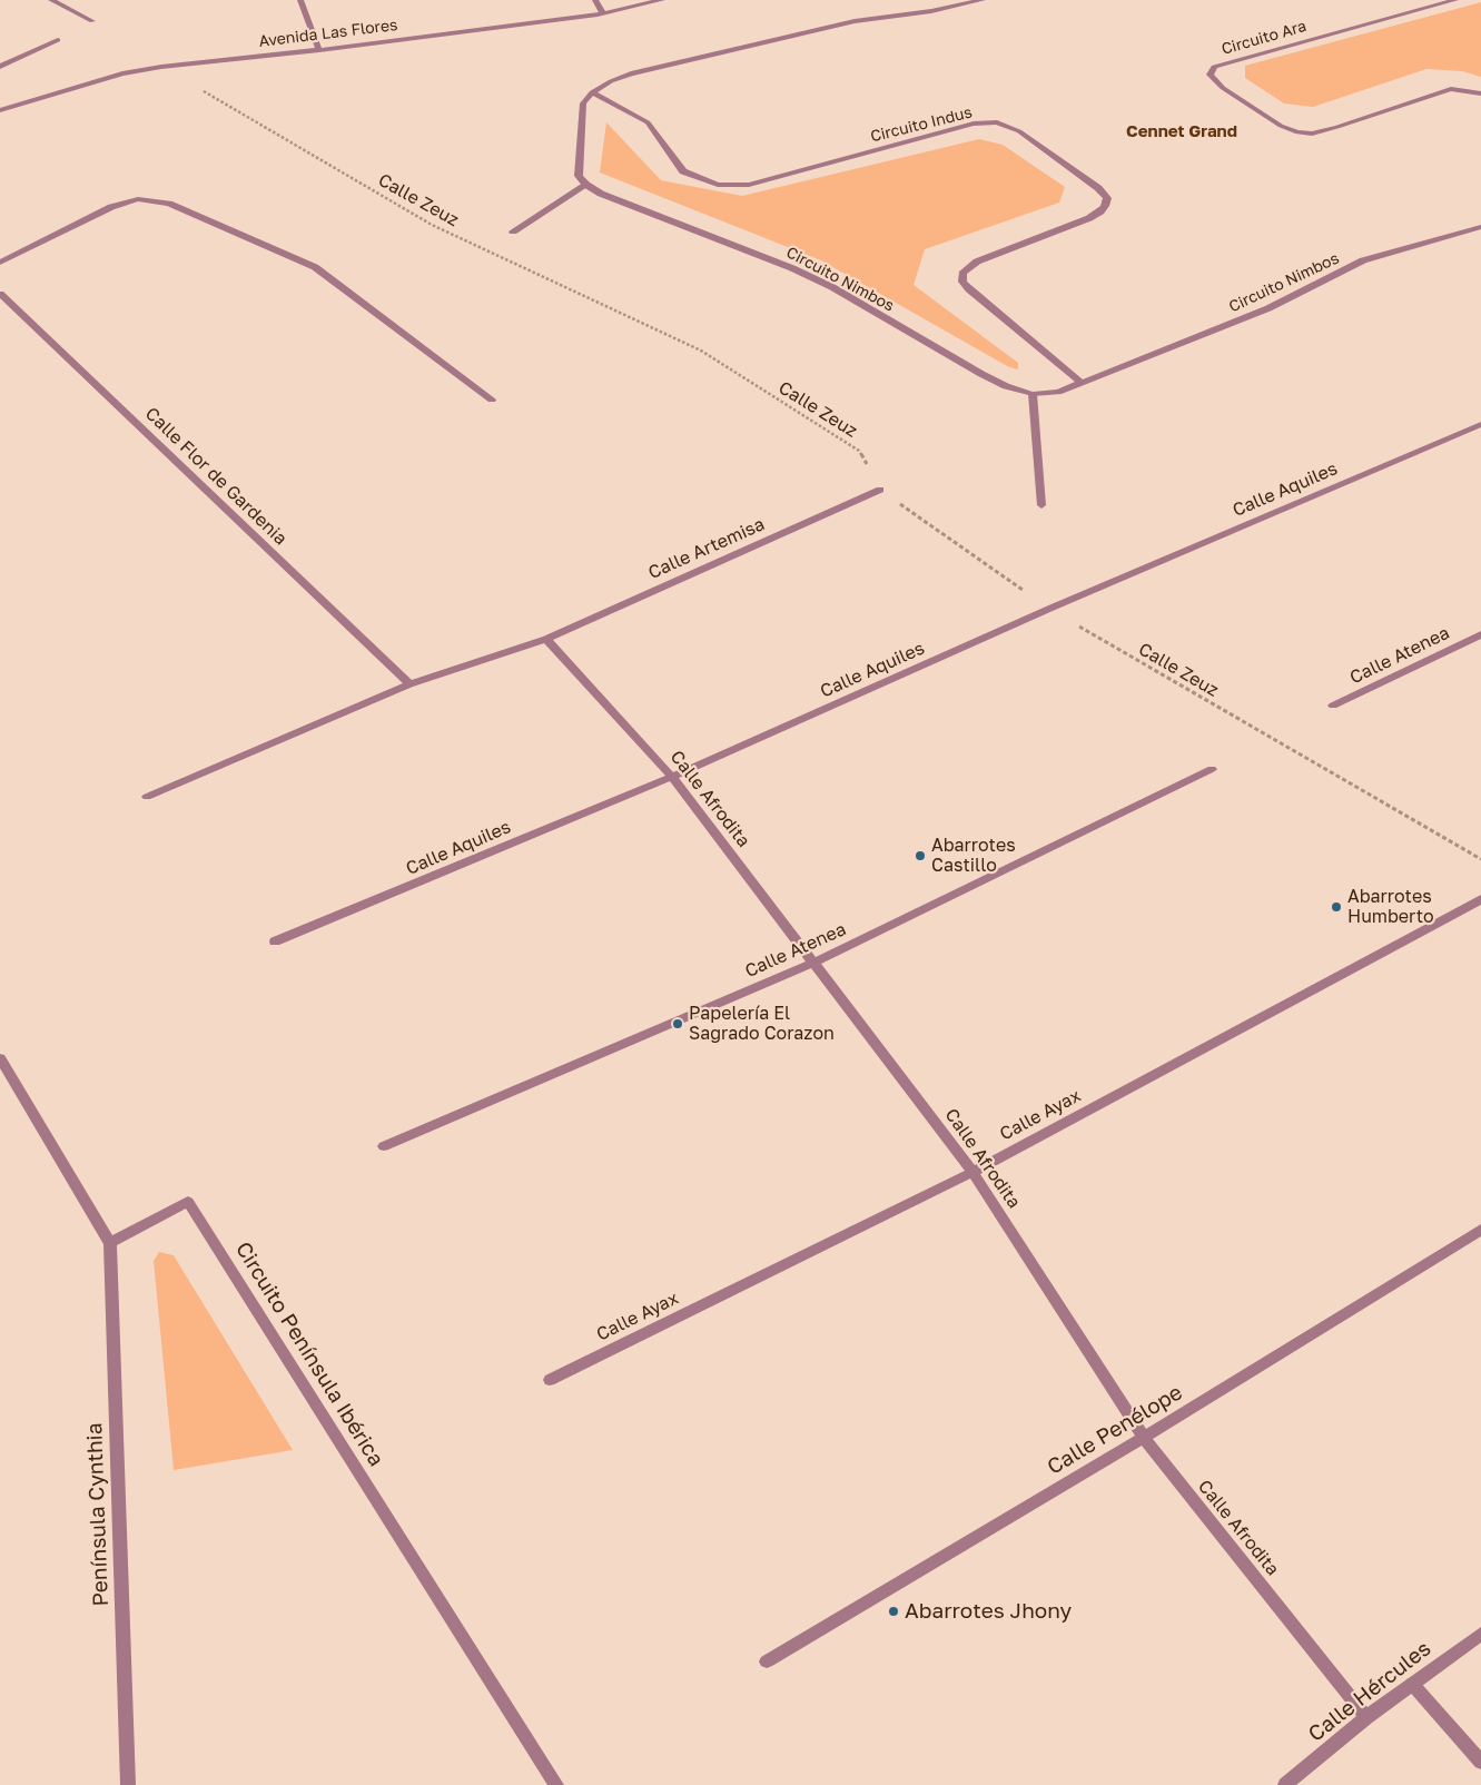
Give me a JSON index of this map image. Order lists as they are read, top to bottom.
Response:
{
  "streets": {
    "street": [
      "Avenida Las Flores",
      "Circuito Ara",
      "Circuito Indus",
      "Circuito Nimbos",
      "Calle Flor de Gardenia",
      "Calle Aquiles",
      "Calle Artemisa",
      "Calle Atenea",
      "Calle Afrodita",
      "Calle Ayax",
      "Circuito Península Ibérica",
      "Calle Penélope",
      "Península Cynthia",
      "Calle Hércules"
    ],
    "path": ["Calle Zeuz"]
  },
  "crossings": [
    ["Avenida Las Flores", "Calle Zeuz"],
    ["Circuito Indus", "Circuito Nimbos"],
    ["Calle Zeuz", "Calle Aquiles"],
    ["Calle Zeuz", "Calle Artemisa"],
    ["Calle Flor de Gardenia", "Calle Artemisa"],
    ["Calle Aquiles", "Calle Afrodita"],
    ["Calle Artemisa", "Calle Afrodita"],
    ["Calle Atenea", "Calle Afrodita"],
    ["Calle Afrodita", "Calle Ayax"],
    ["Calle Afrodita", "Calle Penélope"],
    ["Calle Afrodita", "Calle Hércules"],
    ["Circuito Península Ibérica", "Península Cynthia"]
  ],
  "districts": ["Cennet Grand"],
  "places": [
    "Abarrotes Castillo",
    "Abarrotes Humberto",
    "Papelería El Sagrado Corazon",
    "Abarrotes Jhony"
  ]
}
